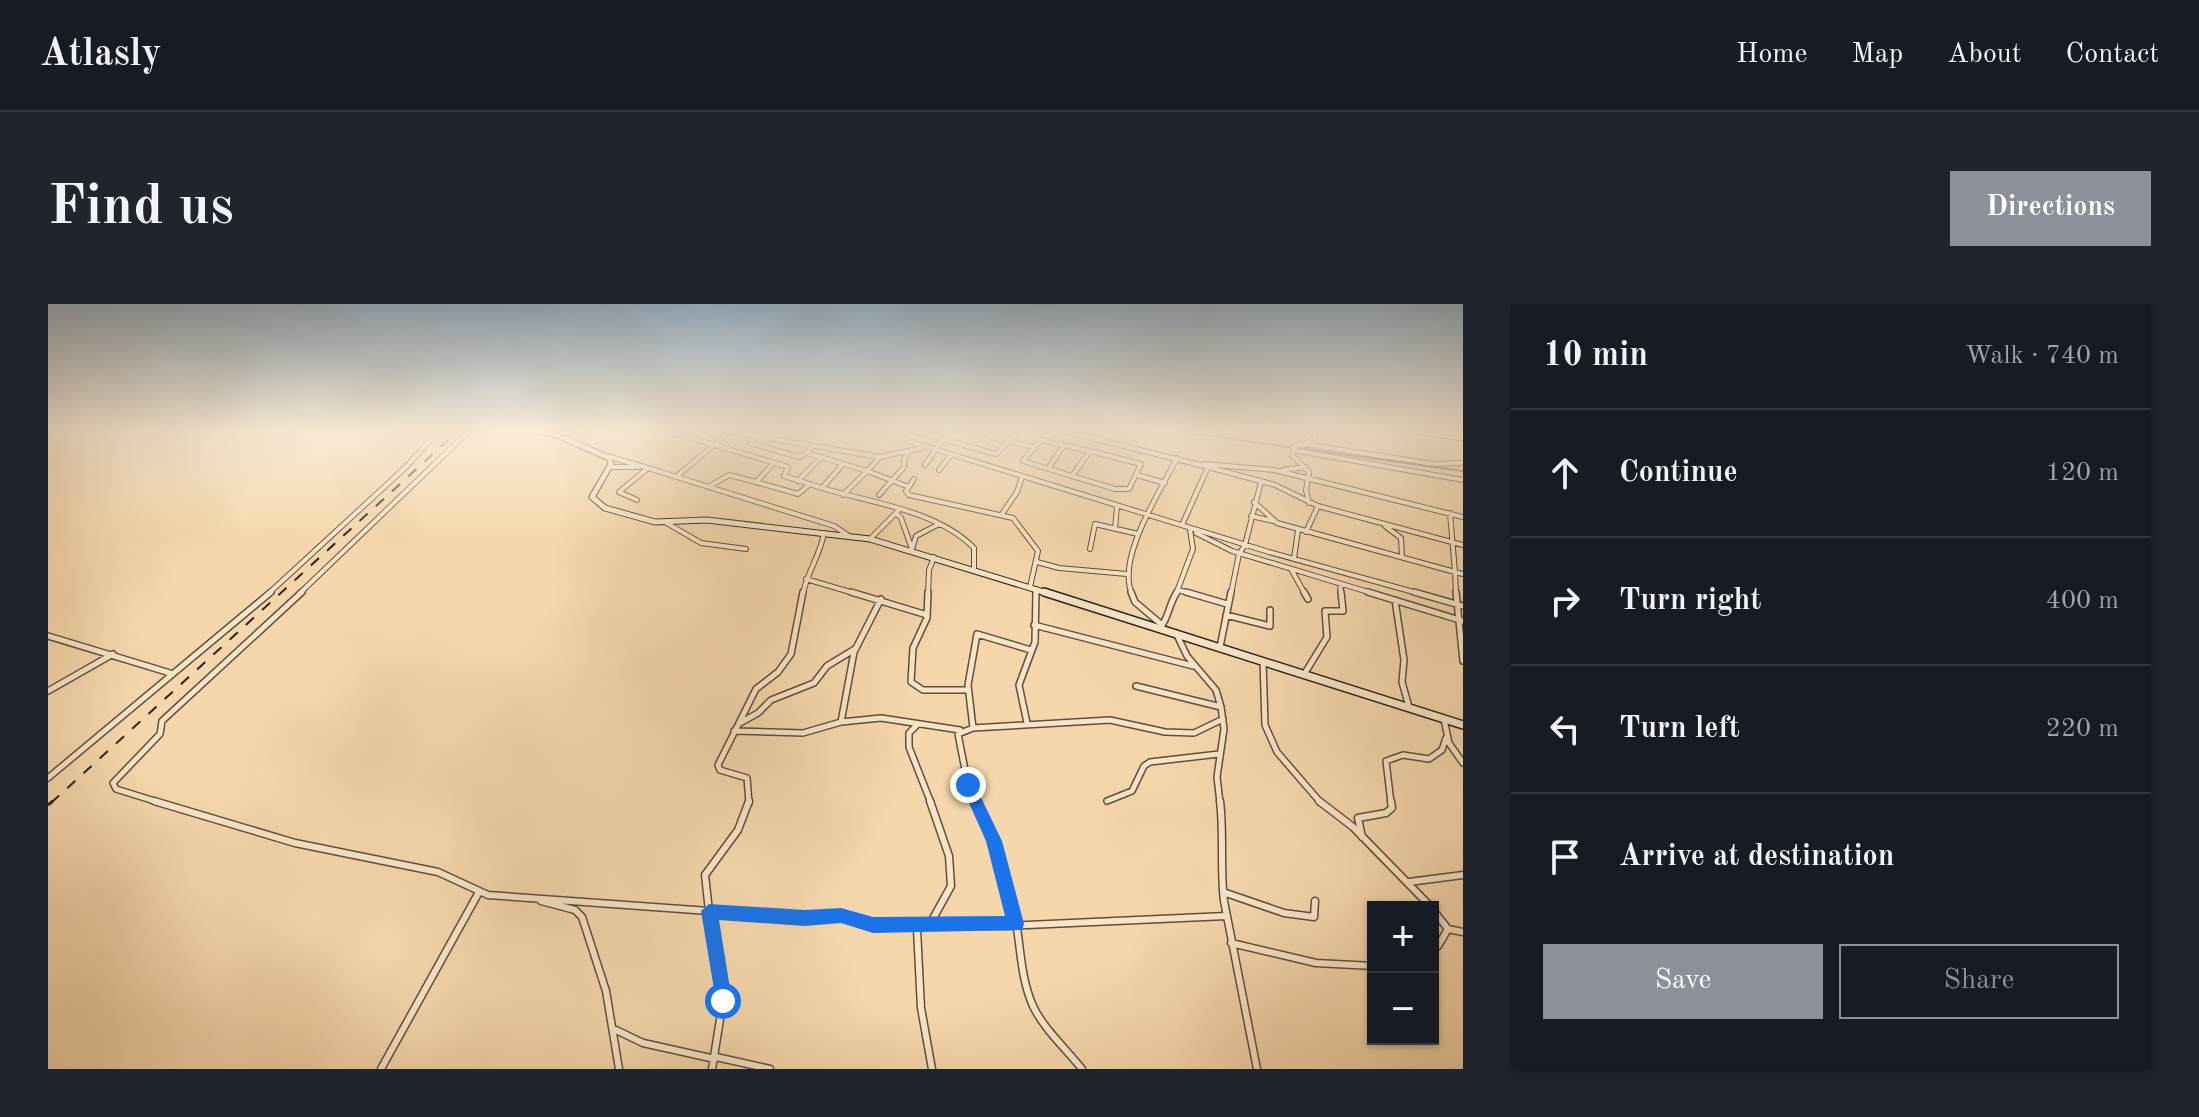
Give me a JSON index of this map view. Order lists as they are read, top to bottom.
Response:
{
  "page": {
    "header": "Atlasly",
    "nav": [
      "Home",
      "Map",
      "About",
      "Contact"
    ],
    "buttons": [
      "Directions",
      ["Save", "Share"]
    ],
    "title": "Find us",
    "heading": ["10 min", "Walk · 740 m"],
    "list": [
      ["Continue", "120 m"],
      ["Turn right", "400 m"],
      ["Turn left", "220 m"],
      "Arrive at destination"
    ],
    "map_buttons": ["+", "−"]
  }
}
